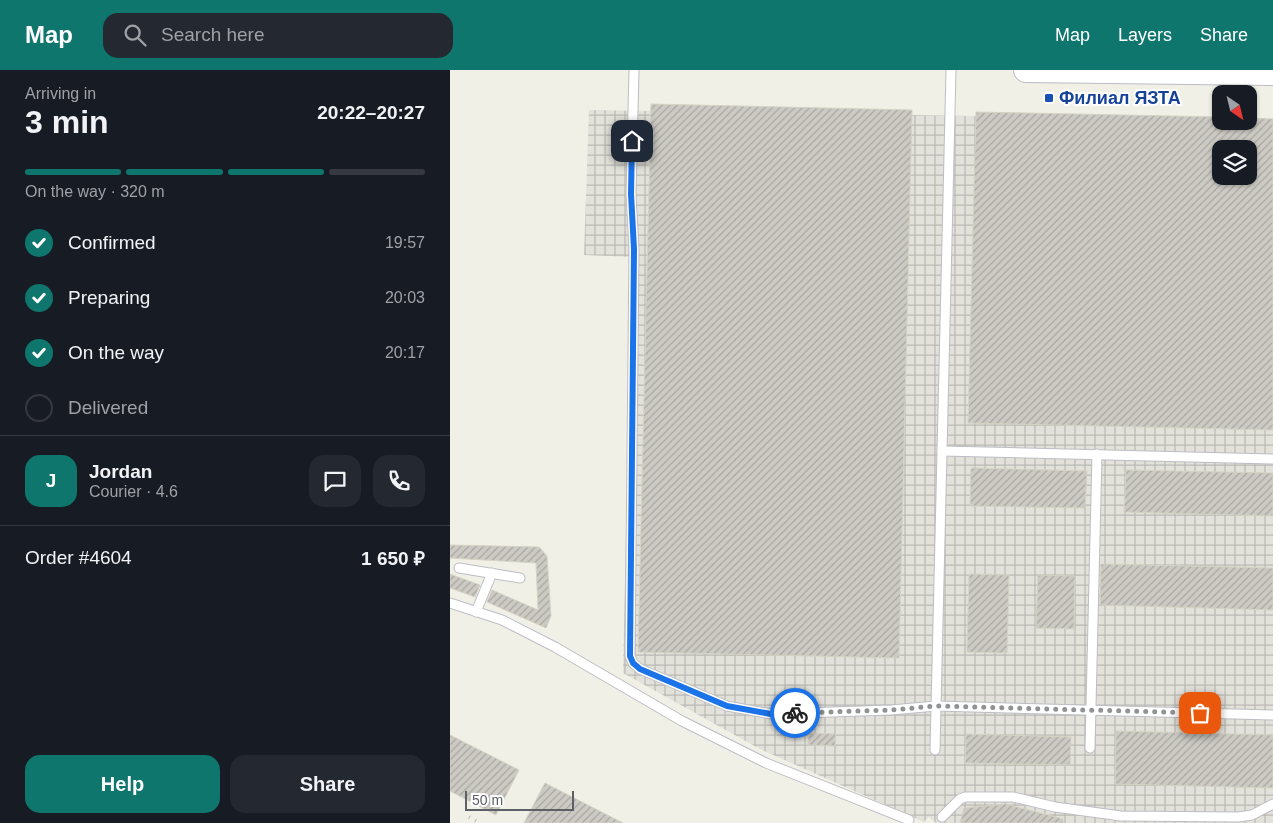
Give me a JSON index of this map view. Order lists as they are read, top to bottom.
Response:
{
  "places": {
    "transit": ["Филиал ЯЗТА"]
  },
  "scale_bar": "50 m",
  "north": "bottom right",
  "page": {
    "header": "Map",
    "search": "Search here",
    "nav": ["Map", "Layers", "Share"],
    "heading": ["3 min", "Arriving in", "20:22–20:27"],
    "panel": [
      "Jordan",
      "Courier · 4.6",
      "Order #4604",
      "1 650 ₽"
    ],
    "bar": "On the way · 320 m",
    "list": [
      ["Confirmed", "19:57"],
      ["Preparing", "20:03"],
      ["On the way", "20:17"],
      "Delivered"
    ],
    "round": "J",
    "buttons": ["Help", "Share"],
    "scale": "50 m"
  }
}
